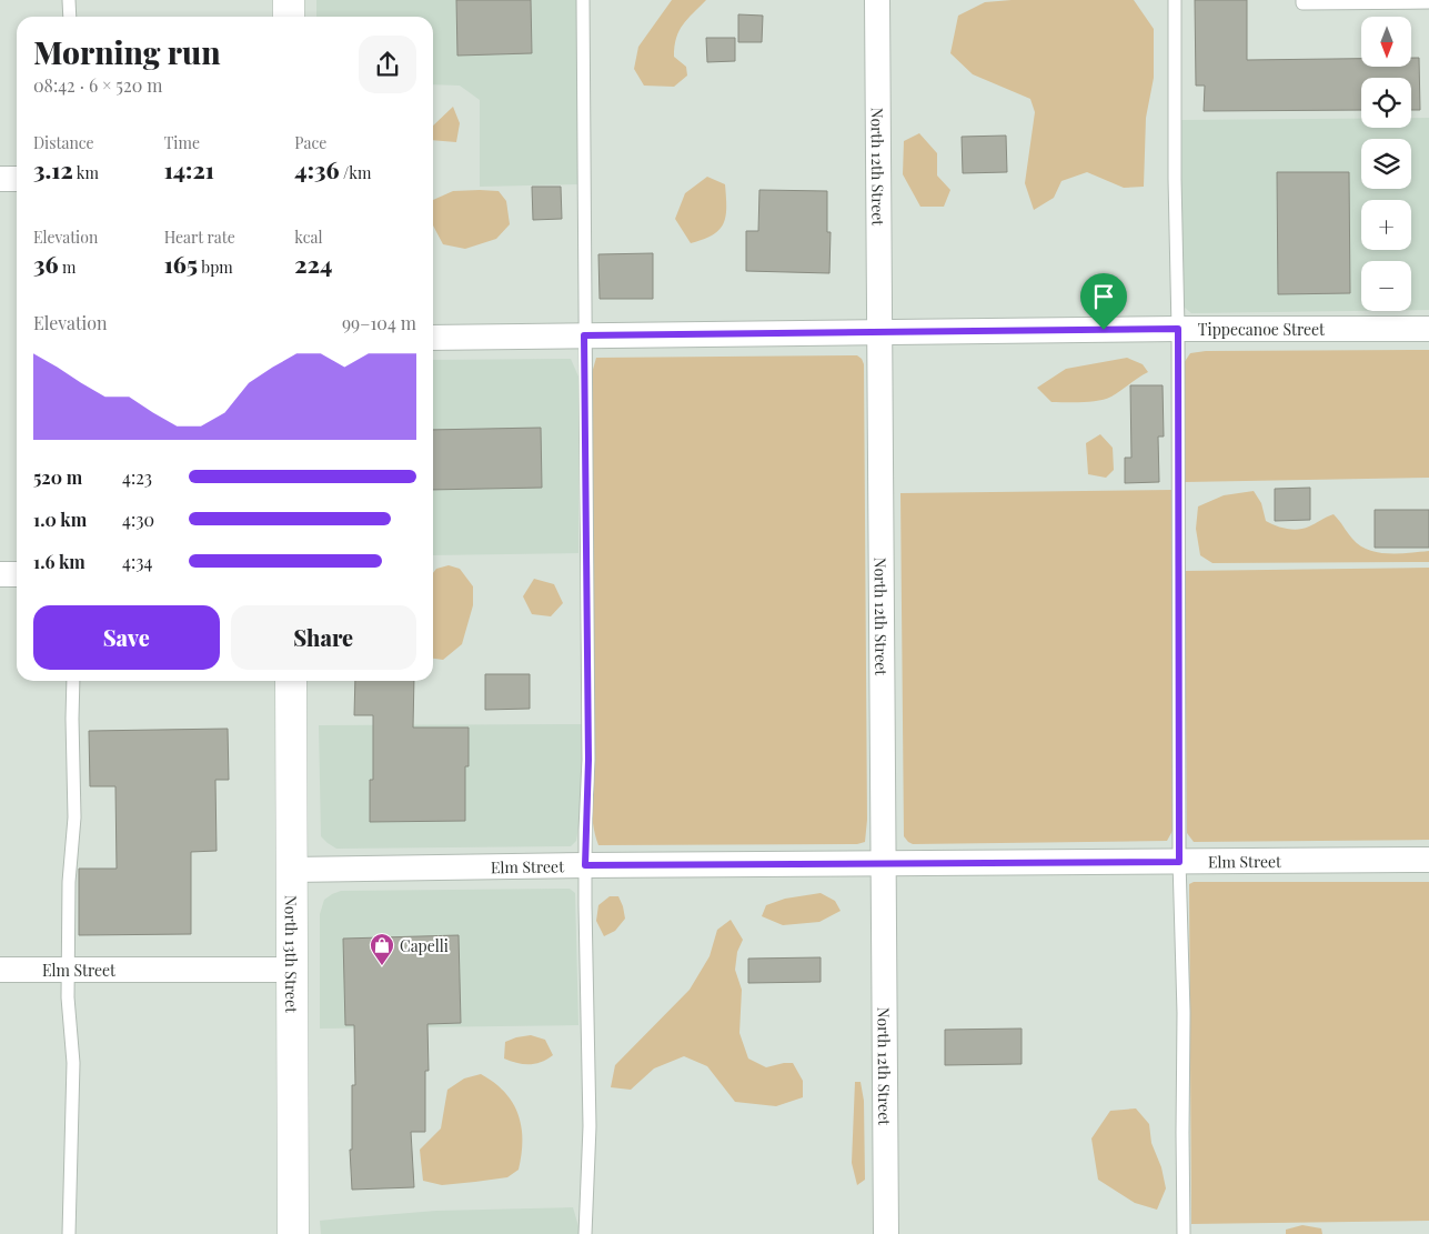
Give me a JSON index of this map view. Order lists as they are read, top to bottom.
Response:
{
  "streets": {
    "main road": ["North 13th Street"],
    "street": ["North 12th Street", "Tippecanoe Street", "Elm Street"]
  },
  "crossings": [
    ["North 12th Street", "Tippecanoe Street"],
    ["North 12th Street", "Elm Street"],
    ["Elm Street", "North 13th Street"]
  ],
  "places": {
    "shop": ["Capelli"]
  },
  "north": "bottom",
  "page": {
    "map_buttons": ["+", "−"],
    "heading": ["Morning run", "08:42 · 6 × 520 m"],
    "stats": [
      ["Distance", "3.12 km"],
      ["Time", "14:21"],
      ["Pace", "4:36 /km"],
      ["Elevation", "36 m"],
      ["Heart rate", "165 bpm"],
      ["kcal", "224"]
    ],
    "chart": ["Elevation", "99–104 m"],
    "list": [
      {
        "name": "520 m",
        "note": "4:23"
      },
      {
        "name": "1.0 km",
        "note": "4:30"
      },
      {
        "name": "1.6 km",
        "note": "4:34"
      }
    ],
    "buttons": ["Save", "Share"]
  }
}
